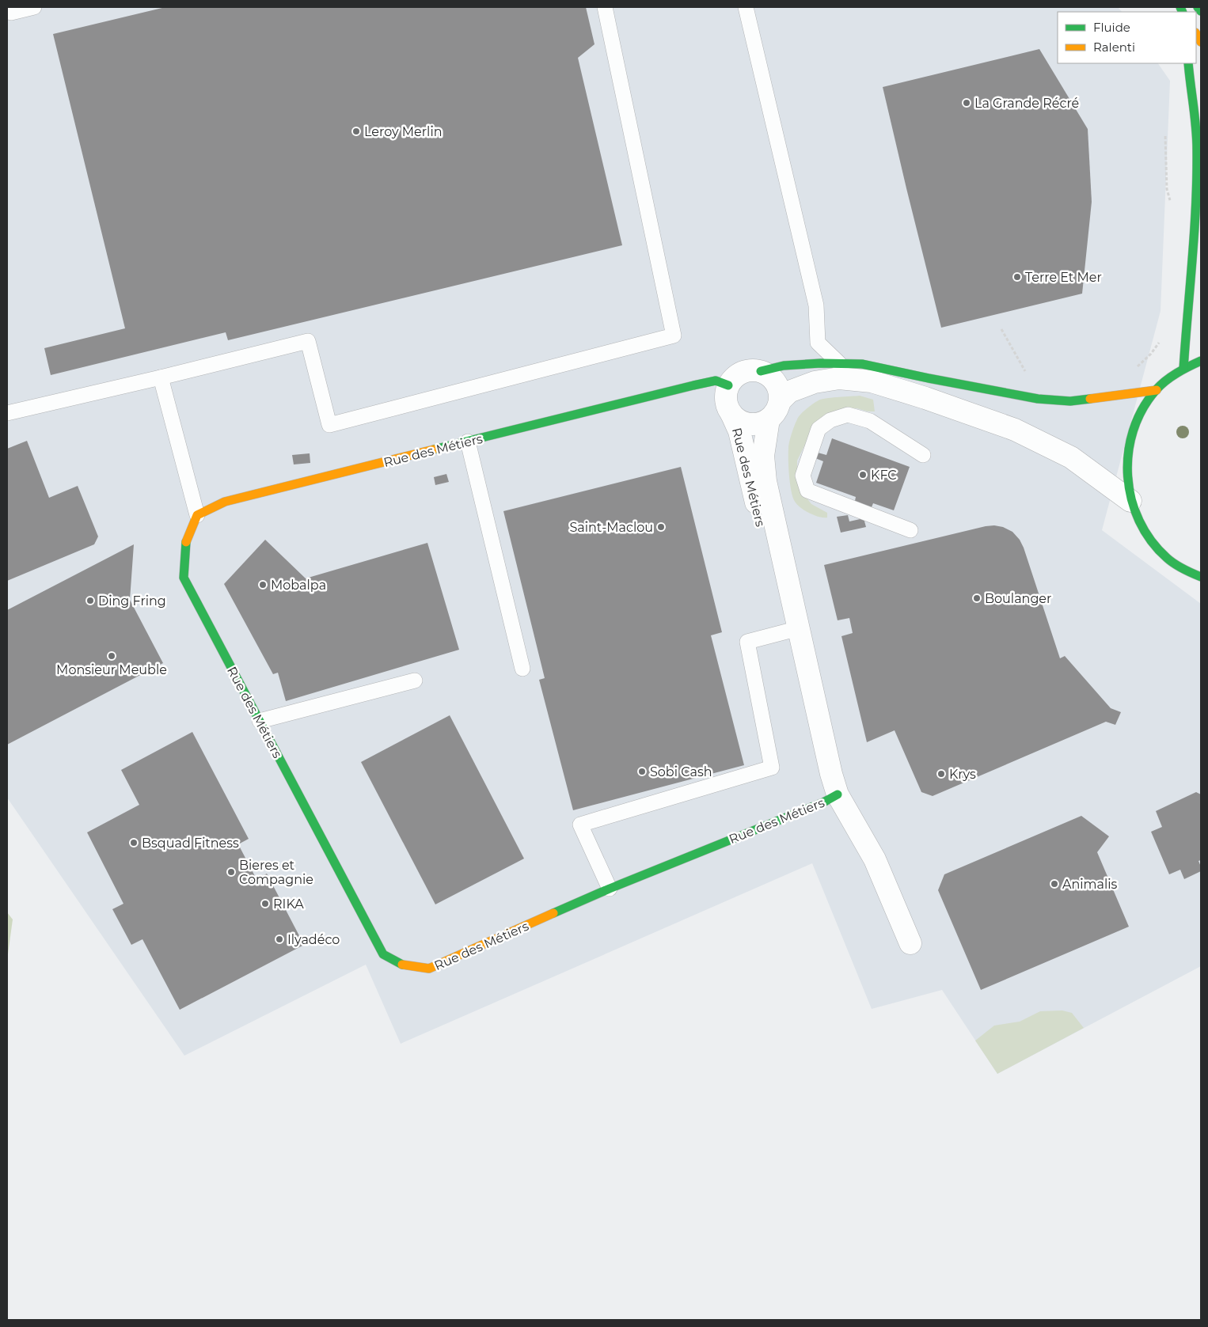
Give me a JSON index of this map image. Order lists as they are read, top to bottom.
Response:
{
  "streets": {
    "street": ["Rue des Métiers"]
  },
  "places": [
    "La Grande Récré",
    "Leroy Merlin",
    "Terre Et Mer",
    "KFC",
    "Saint-Maclou",
    "Mobalpa",
    "Boulanger",
    "Ding Fring",
    "Monsieur Meuble",
    "Sobi Cash",
    "Krys",
    "Bsquad Fitness",
    "Bieres et Compagnie",
    "Animalis",
    "RIKA",
    "Ilyadéco"
  ],
  "legend": ["Fluide", "Ralenti"]
}
